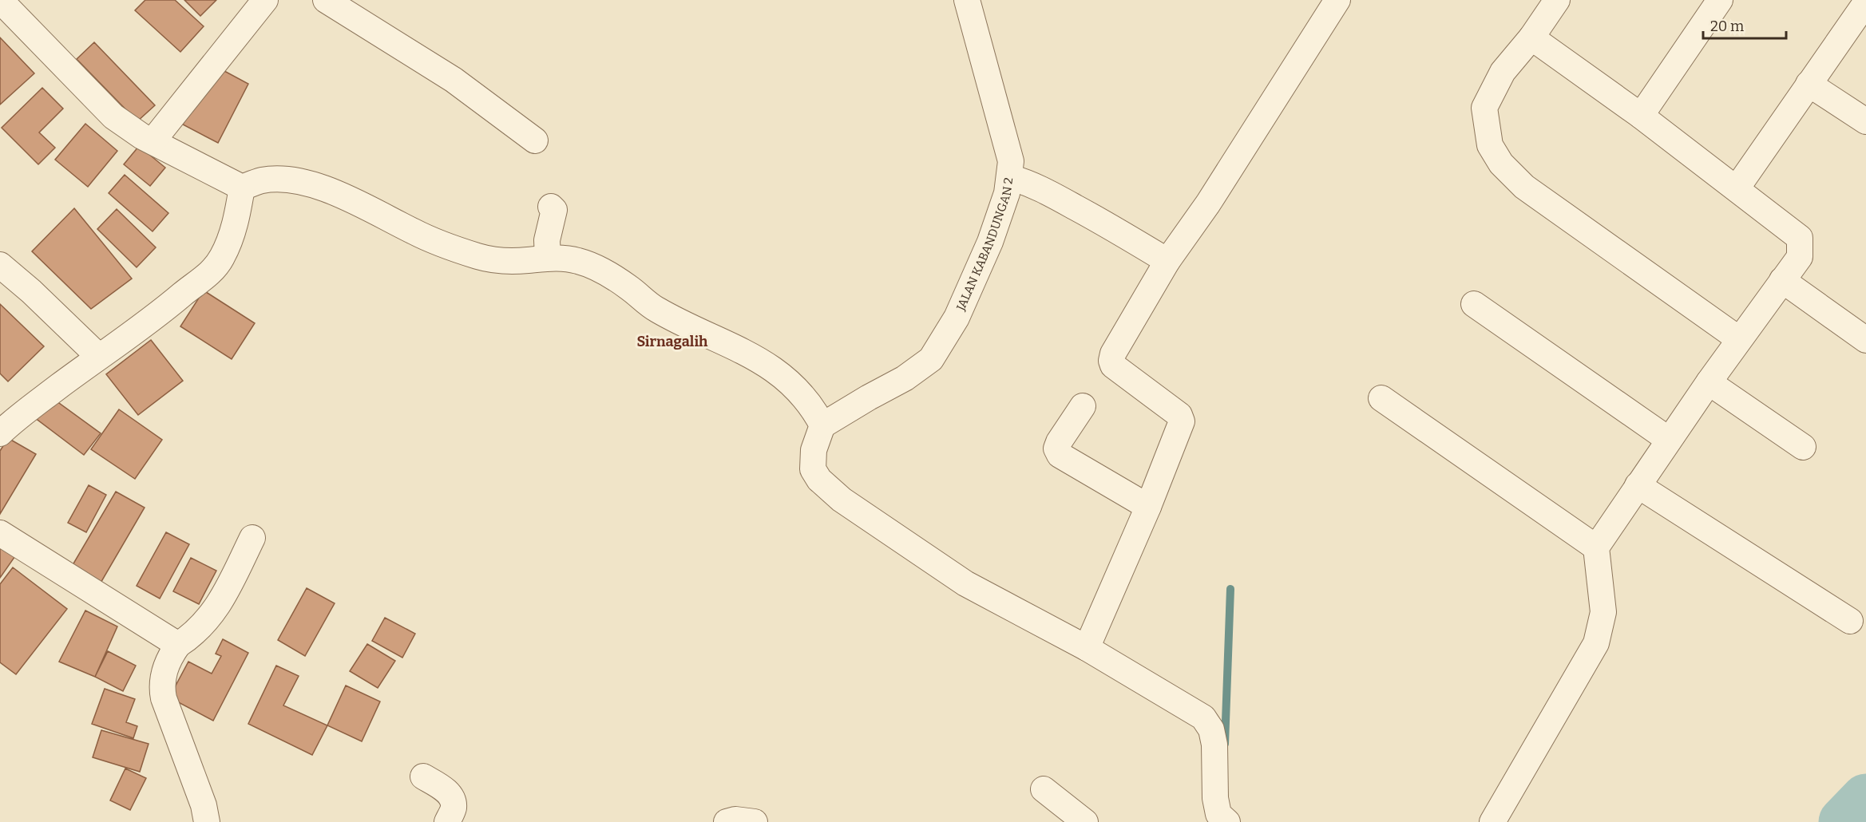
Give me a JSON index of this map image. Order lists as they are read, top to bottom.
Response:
{
  "streets": {
    "street": ["JALAN KABANDUNGAN 2"]
  },
  "districts": ["Sirnagalih"],
  "scale_bar": "20 m"
}
